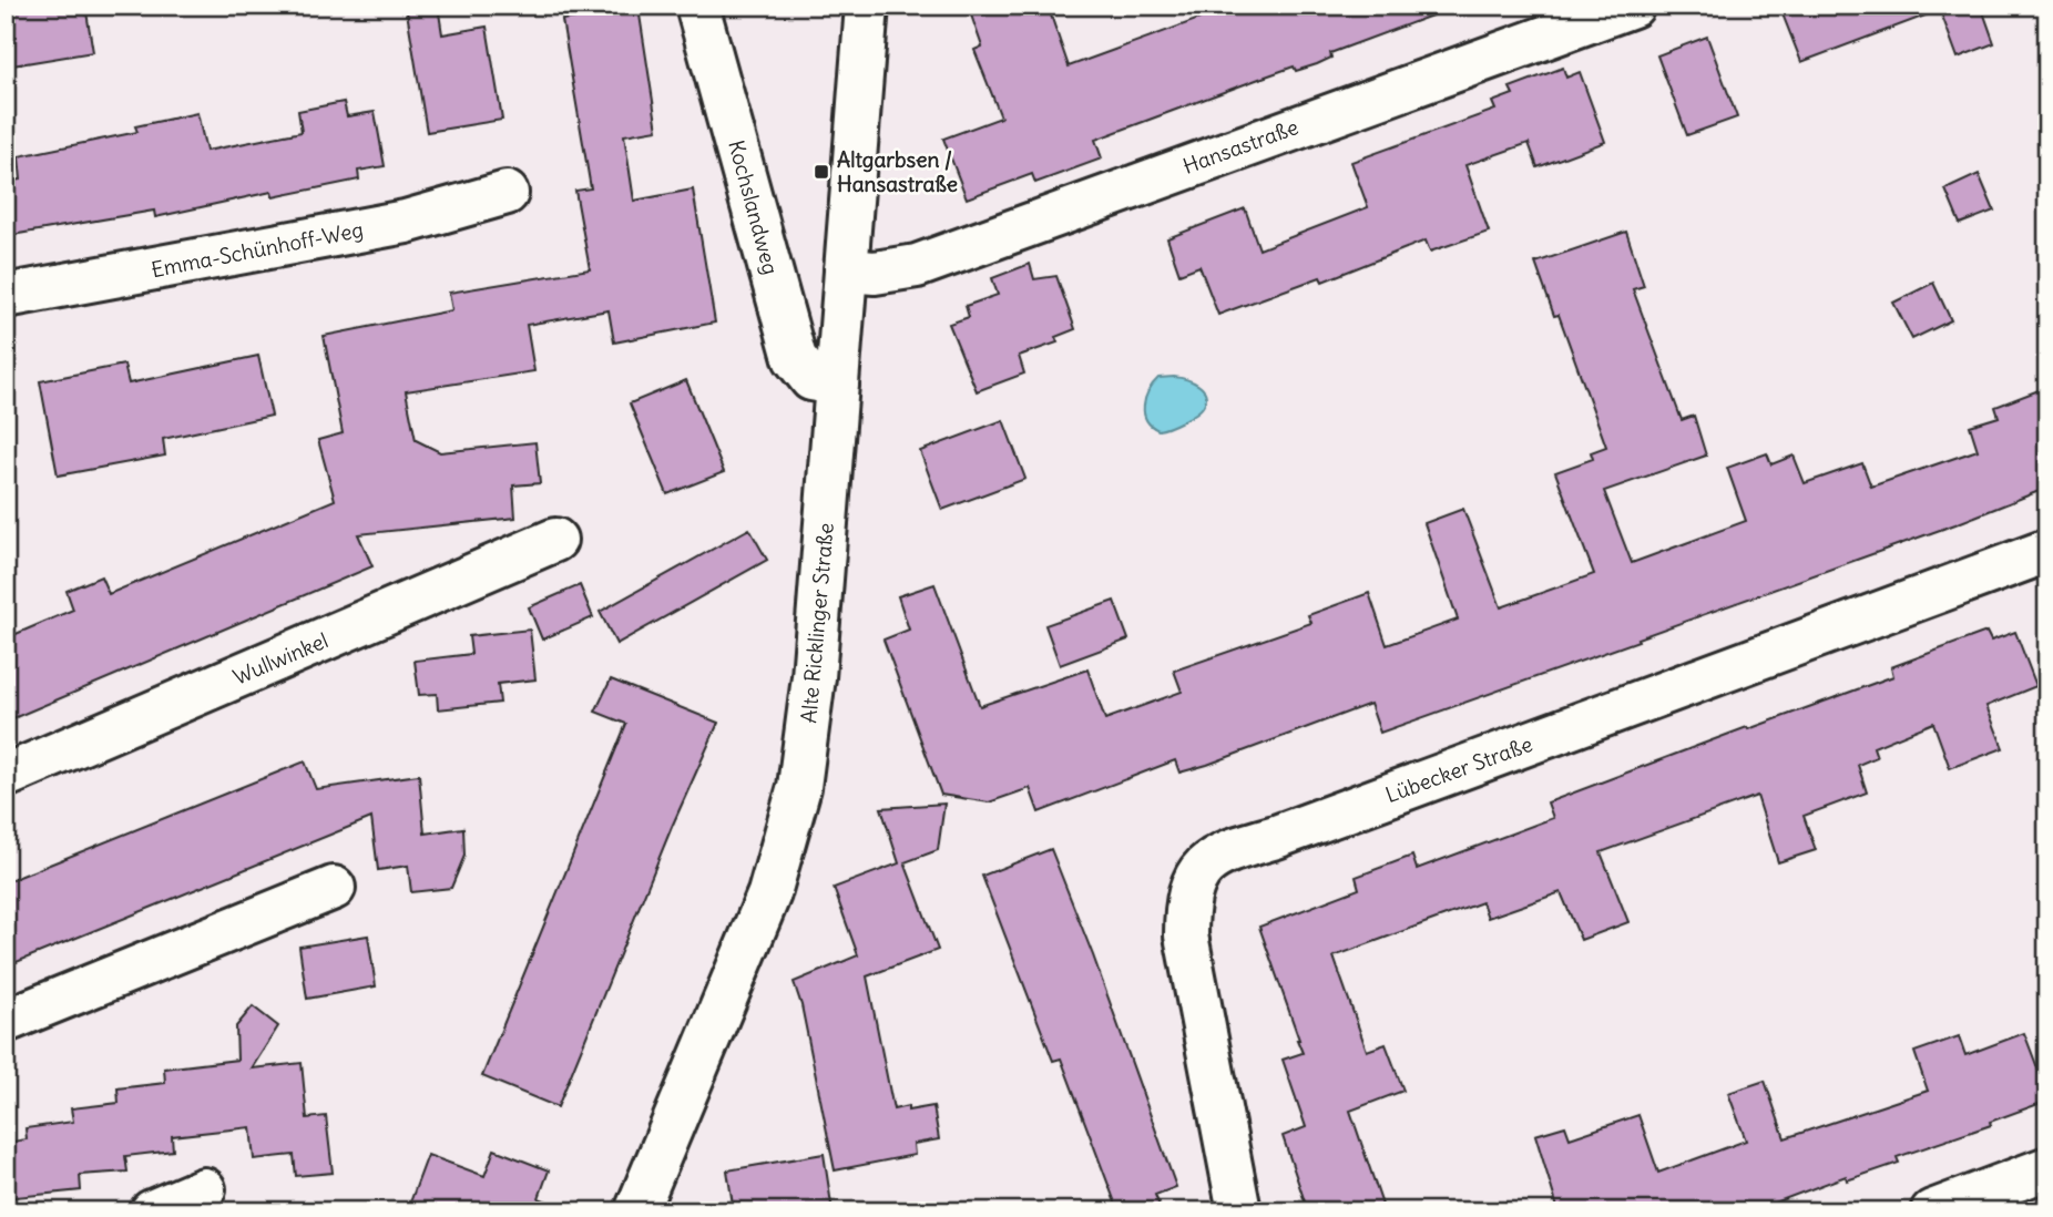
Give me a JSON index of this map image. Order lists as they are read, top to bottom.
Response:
{
  "streets": {
    "street": [
      "Hansastraße",
      "Kochslandweg",
      "Emma-Schünhoff-Weg",
      "Alte Ricklinger Straße",
      "Wullwinkel",
      "Lübecker Straße"
    ]
  },
  "crossings": [
    ["Hansastraße", "Alte Ricklinger Straße"],
    ["Kochslandweg", "Alte Ricklinger Straße"]
  ],
  "places": {
    "transit": ["Altgarbsen / Hansastraße"]
  }
}
